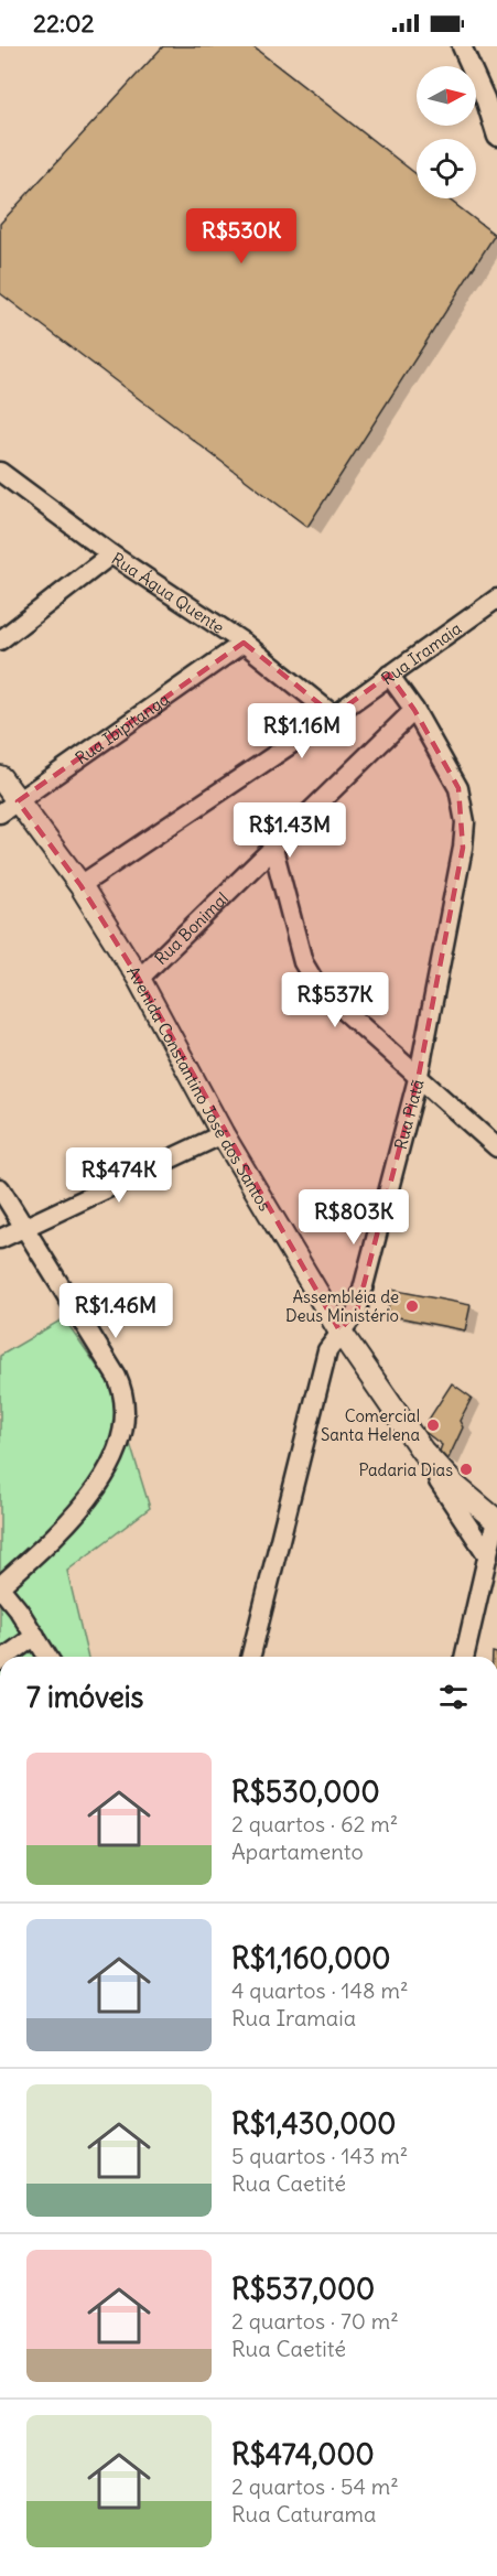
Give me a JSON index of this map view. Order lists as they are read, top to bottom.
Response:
{
  "streets": {
    "street": [
      "Rua Água Quente",
      "Rua Iramaia",
      "Rua Ibipitanga",
      "Rua Bonimal",
      "Avenida Constantino José dos Santos",
      "Rua Piatã"
    ]
  },
  "crossings": [
    ["Rua Água Quente", "Rua Iramaia"],
    ["Rua Água Quente", "Rua Ibipitanga"],
    ["Rua Iramaia", "Avenida Constantino José dos Santos"],
    ["Rua Iramaia", "Rua Piatã"],
    ["Rua Ibipitanga", "Avenida Constantino José dos Santos"],
    ["Rua Bonimal", "Avenida Constantino José dos Santos"],
    ["Rua Bonimal", "Rua Piatã"],
    ["Avenida Constantino José dos Santos", "Rua Piatã"]
  ],
  "places": ["Assembléia de Deus Ministério", "Comercial Santa Helena", "Padaria Dias"],
  "north": "right",
  "page": {
    "status": "22:02",
    "price": [
      "R$530K",
      "R$1.16M",
      "R$1.43M",
      "R$537K",
      "R$474K",
      "R$803K",
      "R$1.46M"
    ],
    "heading": "7 imóveis",
    "list": [
      {
        "name": "R$530,000",
        "note": "2 quartos · 62 m² · Apartamento"
      },
      {
        "name": "R$1,160,000",
        "note": "4 quartos · 148 m² · Rua Iramaia"
      },
      {
        "name": "R$1,430,000",
        "note": "5 quartos · 143 m² · Rua Caetité"
      },
      {
        "name": "R$537,000",
        "note": "2 quartos · 70 m² · Rua Caetité"
      },
      {
        "name": "R$474,000",
        "note": "2 quartos · 54 m² · Rua Caturama"
      }
    ]
  }
}
